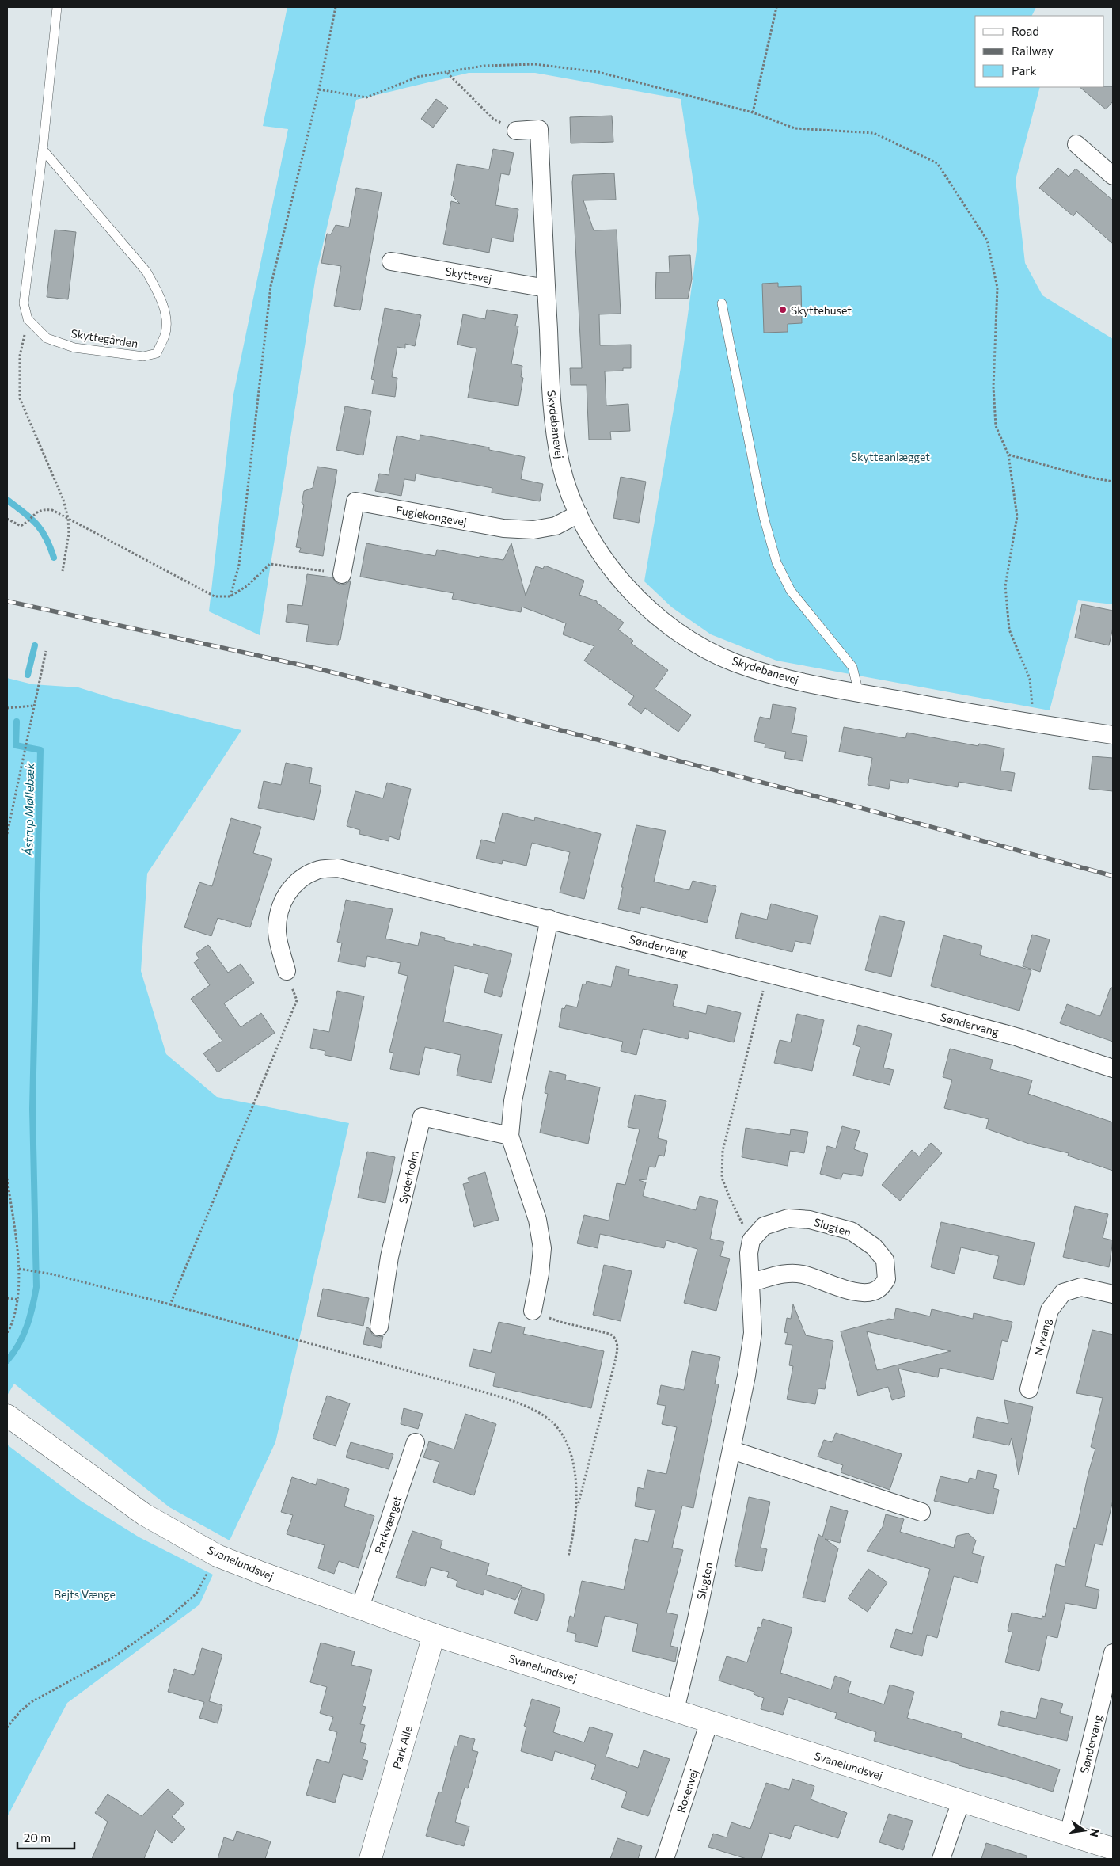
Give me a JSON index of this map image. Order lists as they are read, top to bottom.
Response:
{
  "streets": {
    "street": [
      "Skyttevej",
      "Skydebanevej",
      "Fuglekongevej",
      "Søndervang",
      "Syderholm",
      "Slugten",
      "Nyvang",
      "Parkvænget",
      "Svanelundsvej",
      "Park Alle",
      "Rosenvej"
    ],
    "lane": ["Skyttegården"]
  },
  "crossings": [
    ["Skyttevej", "Skydebanevej"],
    ["Skydebanevej", "Fuglekongevej"],
    ["Søndervang", "Svanelundsvej"],
    ["Slugten", "Svanelundsvej"],
    ["Parkvænget", "Svanelundsvej"],
    ["Svanelundsvej", "Park Alle"],
    ["Svanelundsvej", "Rosenvej"]
  ],
  "water": ["Åstrup Møllebæk"],
  "parks": ["Skytteanlægget", "Bejts Vænge"],
  "places": ["Skyttehuset"],
  "legend": ["Road", "Railway", "Park"],
  "scale_bar": "20 m",
  "north": "right"
}
